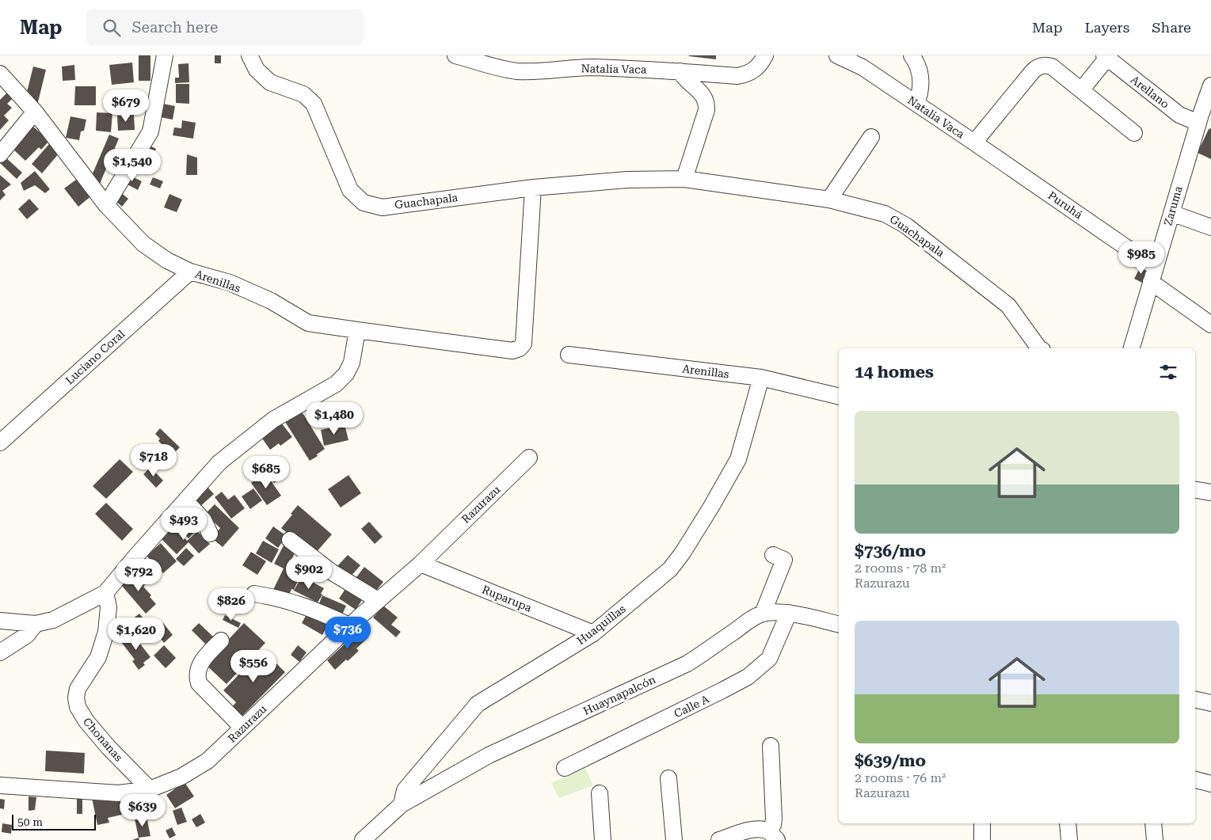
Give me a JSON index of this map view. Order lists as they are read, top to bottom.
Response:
{
  "streets": {
    "street": [
      "Natalia Vaca",
      "Arellano",
      "Guachapala",
      "Puruhá",
      "Zaruma",
      "Arenillas",
      "Luciano Coral",
      "Razurazu",
      "Ruparupa",
      "Huaquillas",
      "Huaynapalcón",
      "Calle A",
      "Chonanas"
    ]
  },
  "crossings": [
    ["Natalia Vaca", "Puruhá"],
    ["Arellano", "Zaruma"],
    ["Guachapala", "Arenillas"],
    ["Puruhá", "Zaruma"],
    ["Arenillas", "Luciano Coral"],
    ["Arenillas", "Huaquillas"],
    ["Razurazu", "Ruparupa"],
    ["Razurazu", "Chonanas"],
    ["Ruparupa", "Huaquillas"],
    ["Huaquillas", "Huaynapalcón"],
    ["Huaynapalcón", "Calle A"]
  ],
  "scale_bar": "50 m",
  "page": {
    "header": "Map",
    "search": "Search here",
    "nav": ["Map", "Layers", "Share"],
    "price": [
      "$679",
      "$1,540",
      "$985",
      "$1,480",
      "$718",
      "$685",
      "$493",
      "$902",
      "$792",
      "$826",
      "$736",
      "$1,620",
      "$556",
      "$639"
    ],
    "heading": "14 homes",
    "list": [
      {
        "name": "$736/mo",
        "note": "2 rooms · 78 m² · Razurazu"
      },
      {
        "name": "$639/mo",
        "note": "2 rooms · 76 m² · Razurazu"
      }
    ],
    "scale": "50 m"
  }
}
